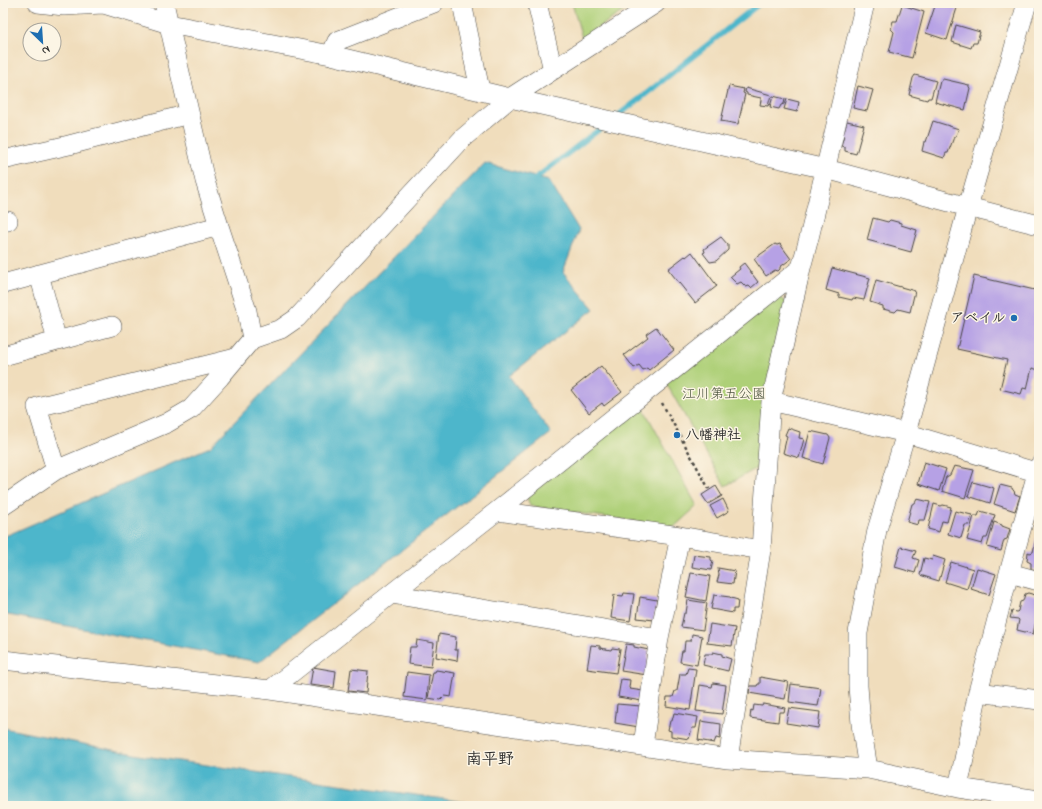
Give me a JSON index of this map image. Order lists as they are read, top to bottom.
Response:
{
  "districts": ["南平野"],
  "parks": ["江川第五公園"],
  "places": ["アベイル", "八幡神社"],
  "north": "bottom right"
}
